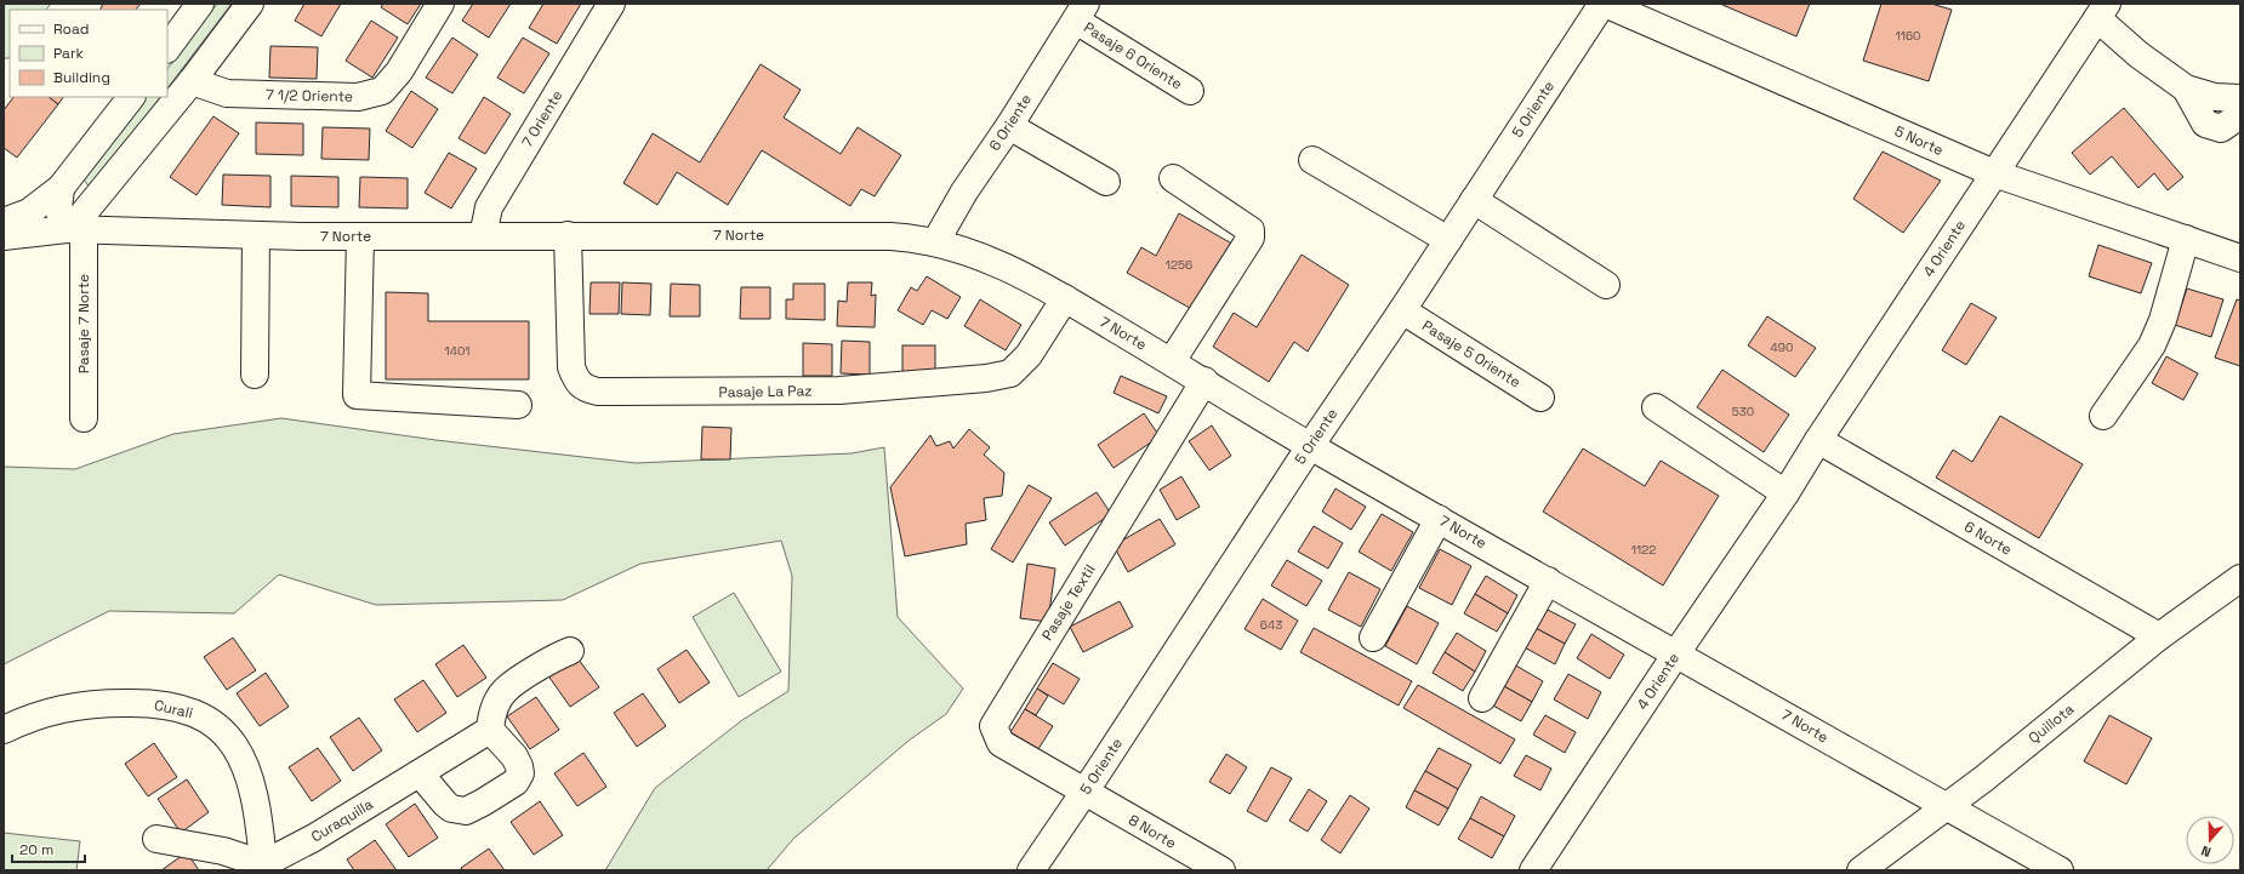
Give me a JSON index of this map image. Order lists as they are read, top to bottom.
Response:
{
  "streets": {
    "street": [
      "Pasaje 6 Oriente",
      "7 1/2 Oriente",
      "5 Oriente",
      "7 Oriente",
      "6 Oriente",
      "5 Norte",
      "7 Norte",
      "4 Oriente",
      "Pasaje 7 Norte",
      "Pasaje 5 Oriente",
      "Pasaje La Paz",
      "6 Norte",
      "Pasaje Textil",
      "Curali",
      "Quillota",
      "Curaquilla",
      "8 Norte"
    ]
  },
  "crossings": [
    ["Pasaje 6 Oriente", "6 Oriente"],
    ["5 Oriente", "5 Norte"],
    ["5 Oriente", "7 Norte"],
    ["5 Oriente", "Pasaje 5 Oriente"],
    ["5 Oriente", "Pasaje Textil"],
    ["5 Oriente", "8 Norte"],
    ["7 Oriente", "7 Norte"],
    ["6 Oriente", "7 Norte"],
    ["5 Norte", "4 Oriente"],
    ["7 Norte", "4 Oriente"],
    ["7 Norte", "Pasaje 7 Norte"],
    ["7 Norte", "Pasaje La Paz"],
    ["7 Norte", "Pasaje Textil"],
    ["7 Norte", "Quillota"],
    ["4 Oriente", "6 Norte"],
    ["6 Norte", "Quillota"],
    ["Pasaje Textil", "8 Norte"],
    ["Curali", "Curaquilla"]
  ],
  "house_numbers": [
    "1160",
    "1256",
    "490",
    "1401",
    "530",
    "1122",
    "643"
  ],
  "legend": ["Road", "Park", "Building"],
  "scale_bar": "20 m",
  "north": "bottom"
}
